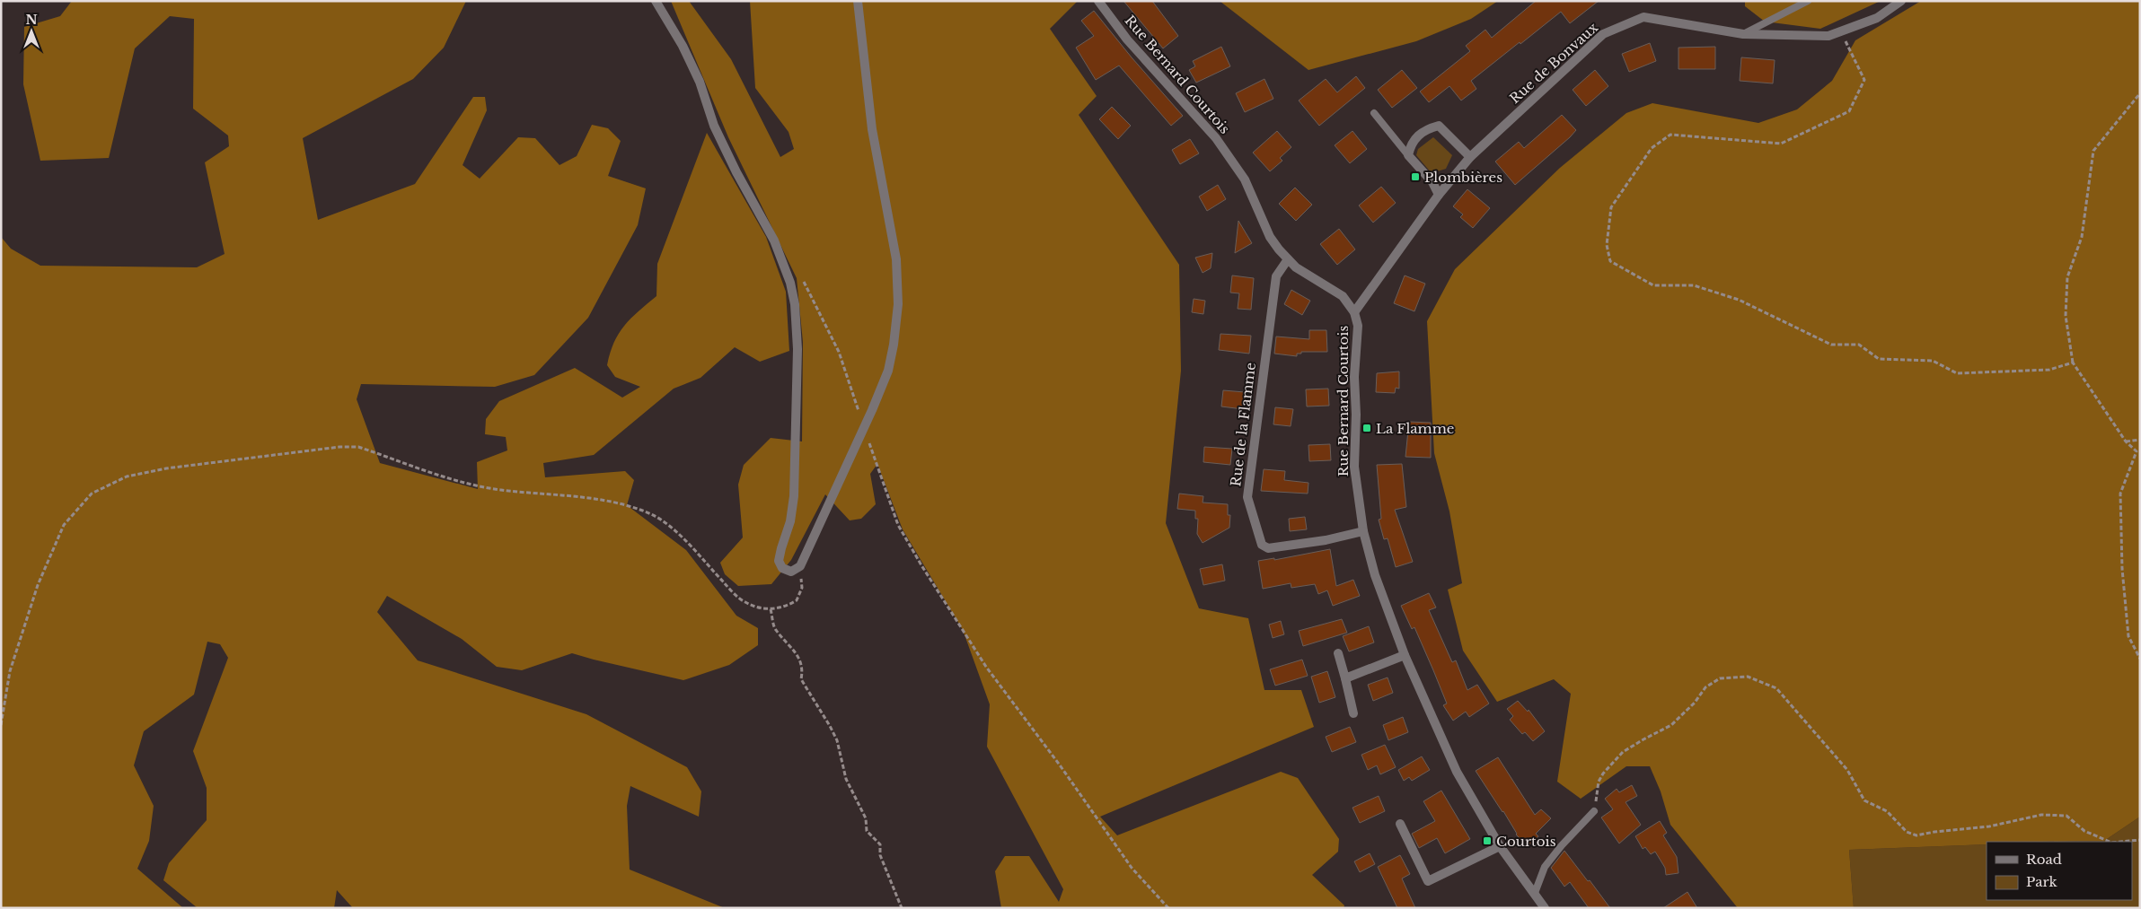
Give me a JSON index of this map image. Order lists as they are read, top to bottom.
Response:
{
  "streets": {
    "street": ["Rue de Bonvaux", "Rue Bernard Courtois", "Rue de la Flamme"]
  },
  "crossings": [
    ["Rue de Bonvaux", "Rue Bernard Courtois"],
    ["Rue Bernard Courtois", "Rue de la Flamme"]
  ],
  "places": {
    "transit": ["Plombières", "La Flamme", "Courtois"]
  },
  "legend": ["Road", "Park"],
  "north": "top"
}
